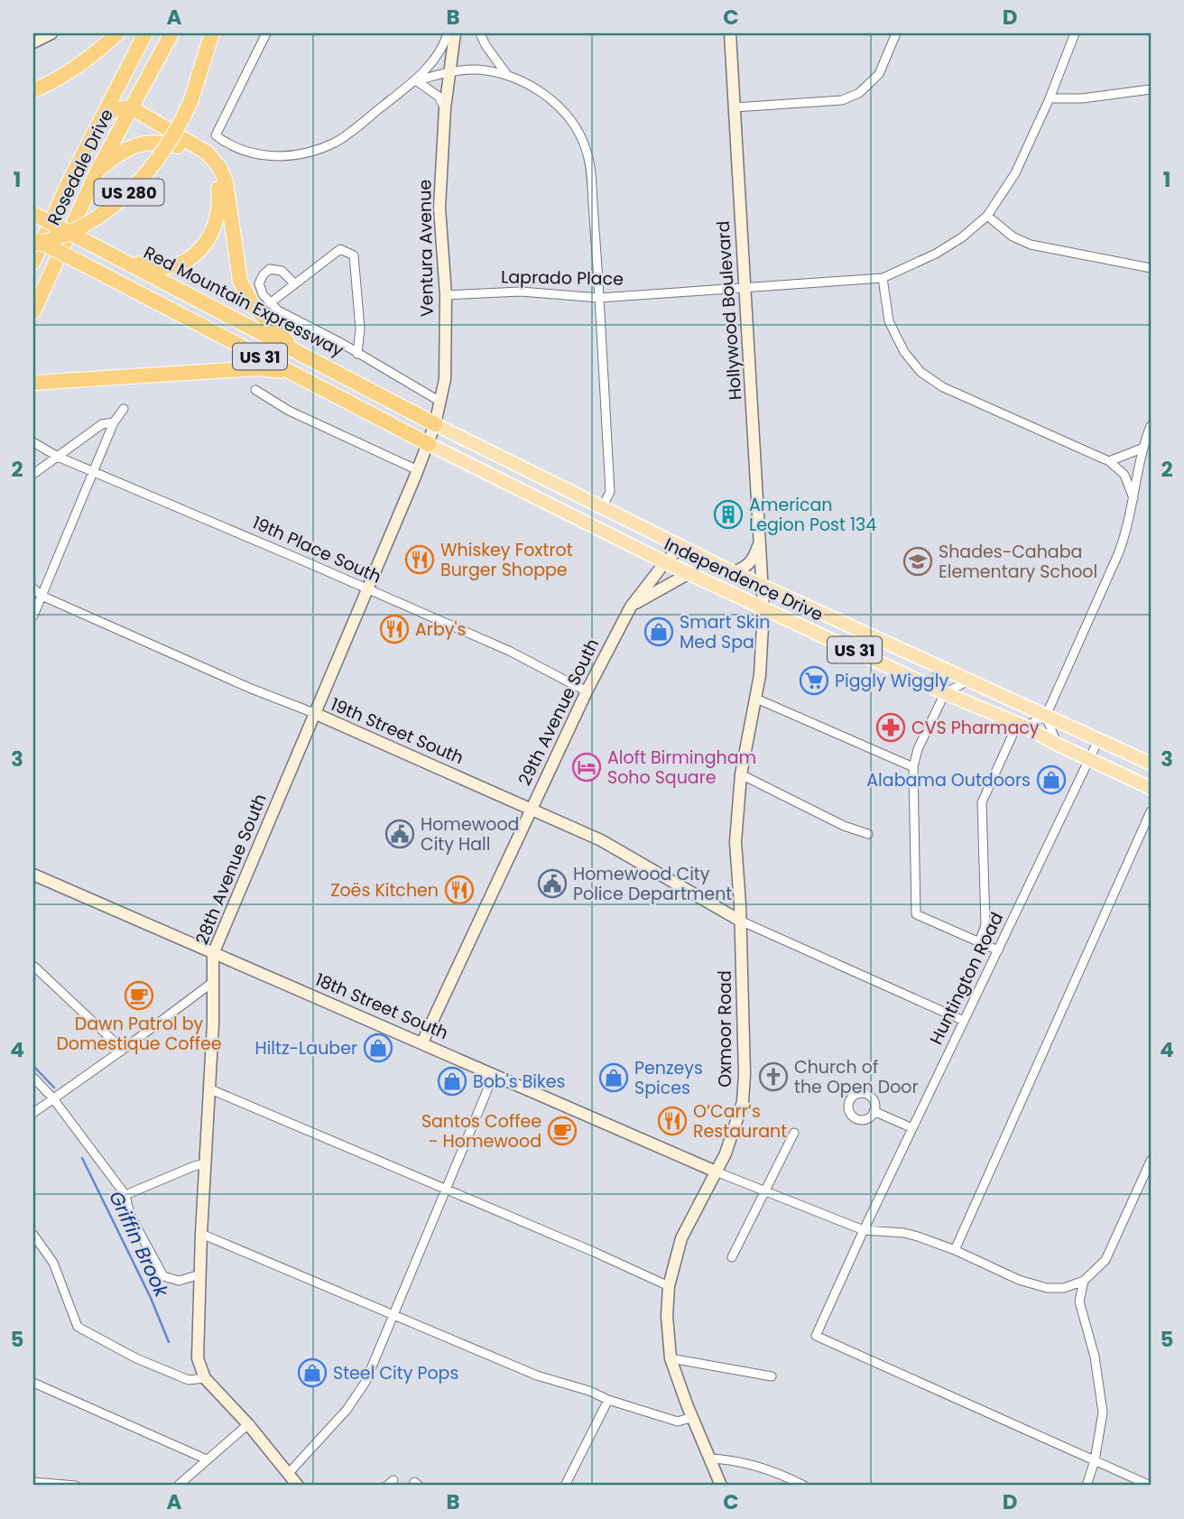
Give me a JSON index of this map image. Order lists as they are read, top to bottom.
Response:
{
  "streets": {
    "highway": [
      "Rosedale Drive",
      "US 280",
      "Red Mountain Expressway",
      "US 31"
    ],
    "main road": ["Independence Drive"],
    "street": [
      "Ventura Avenue",
      "Laprado Place",
      "Hollywood Boulevard",
      "19th Place South",
      "29th Avenue South",
      "19th Street South",
      "28th Avenue South",
      "Huntington Road",
      "18th Street South",
      "Oxmoor Road"
    ]
  },
  "crossings": [
    ["Ventura Avenue", "Laprado Place"],
    ["Ventura Avenue", "Red Mountain Expressway"],
    ["Ventura Avenue", "Independence Drive"],
    ["Ventura Avenue", "28th Avenue South"],
    ["Laprado Place", "Hollywood Boulevard"],
    ["Red Mountain Expressway", "Independence Drive"],
    ["Red Mountain Expressway", "28th Avenue South"],
    ["Hollywood Boulevard", "Independence Drive"],
    ["Hollywood Boulevard", "Oxmoor Road"],
    ["US 31", "Independence Drive"],
    ["US 31", "28th Avenue South"],
    ["19th Place South", "29th Avenue South"],
    ["19th Place South", "28th Avenue South"],
    ["Independence Drive", "29th Avenue South"],
    ["Independence Drive", "28th Avenue South"],
    ["Independence Drive", "Huntington Road"],
    ["Independence Drive", "Oxmoor Road"],
    ["29th Avenue South", "19th Street South"],
    ["29th Avenue South", "18th Street South"],
    ["19th Street South", "28th Avenue South"],
    ["19th Street South", "Oxmoor Road"],
    ["28th Avenue South", "18th Street South"],
    ["18th Street South", "Oxmoor Road"]
  ],
  "water": ["Griffin Brook"],
  "places": {
    "building": ["American Legion Post 134"],
    "restaurant": [
      "Whiskey Foxtrot Burger Shoppe",
      "Arby's",
      "Zoës Kitchen",
      "O’Carr’s Restaurant"
    ],
    "school or university": ["Shades-Cahaba Elementary School"],
    "shop": [
      "Smart Skin Med Spa",
      "Alabama Outdoors",
      "Hiltz-Lauber",
      "Penzeys Spices",
      "Bob's Bikes",
      "Steel City Pops"
    ],
    "supermarket": ["Piggly Wiggly"],
    "pharmacy": ["CVS Pharmacy"],
    "hotel": ["Aloft Birmingham Soho Square"],
    "public building": ["Homewood City Hall", "Homewood City Police Department"],
    "cafe": ["Dawn Patrol by Domestique Coffee", "Santos Coffee - Homewood"],
    "church": ["Church of the Open Door"]
  },
  "grid": {
    "columns": [
      "A",
      "B",
      "C",
      "D"
    ],
    "rows": [
      "1",
      "2",
      "3",
      "4",
      "5"
    ]
  }
}
